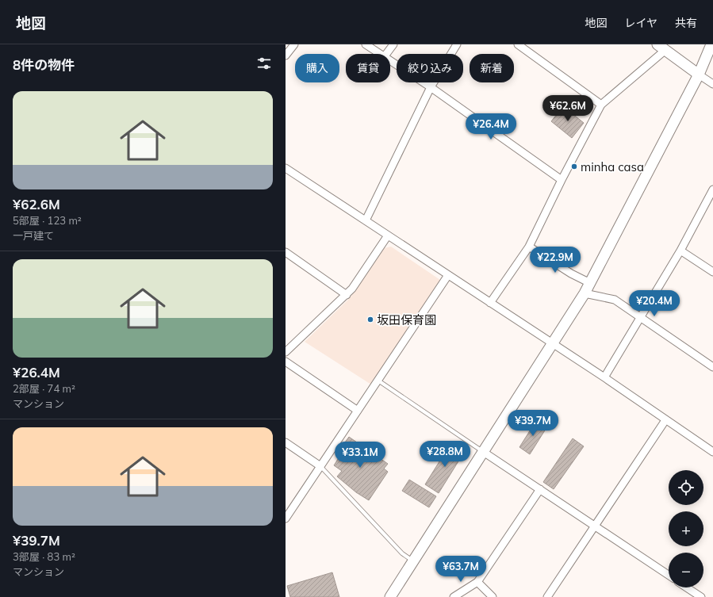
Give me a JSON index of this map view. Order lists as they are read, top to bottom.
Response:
{
  "places": ["minha casa", "坂田保育園"],
  "page": {
    "header": "地図",
    "nav": ["地図", "レイヤ", "共有"],
    "heading": "8件の物件",
    "chip": [
      "購入",
      "賃貸",
      "絞り込み",
      "新着"
    ],
    "list": [
      {
        "name": "¥62.6M",
        "note": "5部屋 · 123 m² · 一戸建て"
      },
      {
        "name": "¥26.4M",
        "note": "2部屋 · 74 m² · マンション"
      },
      {
        "name": "¥39.7M",
        "note": "3部屋 · 83 m² · マンション"
      }
    ],
    "price": [
      "¥62.6M",
      "¥26.4M",
      "¥22.9M",
      "¥20.4M",
      "¥39.7M",
      "¥28.8M",
      "¥33.1M",
      "¥63.7M"
    ],
    "map_buttons": ["+", "−"]
  }
}
